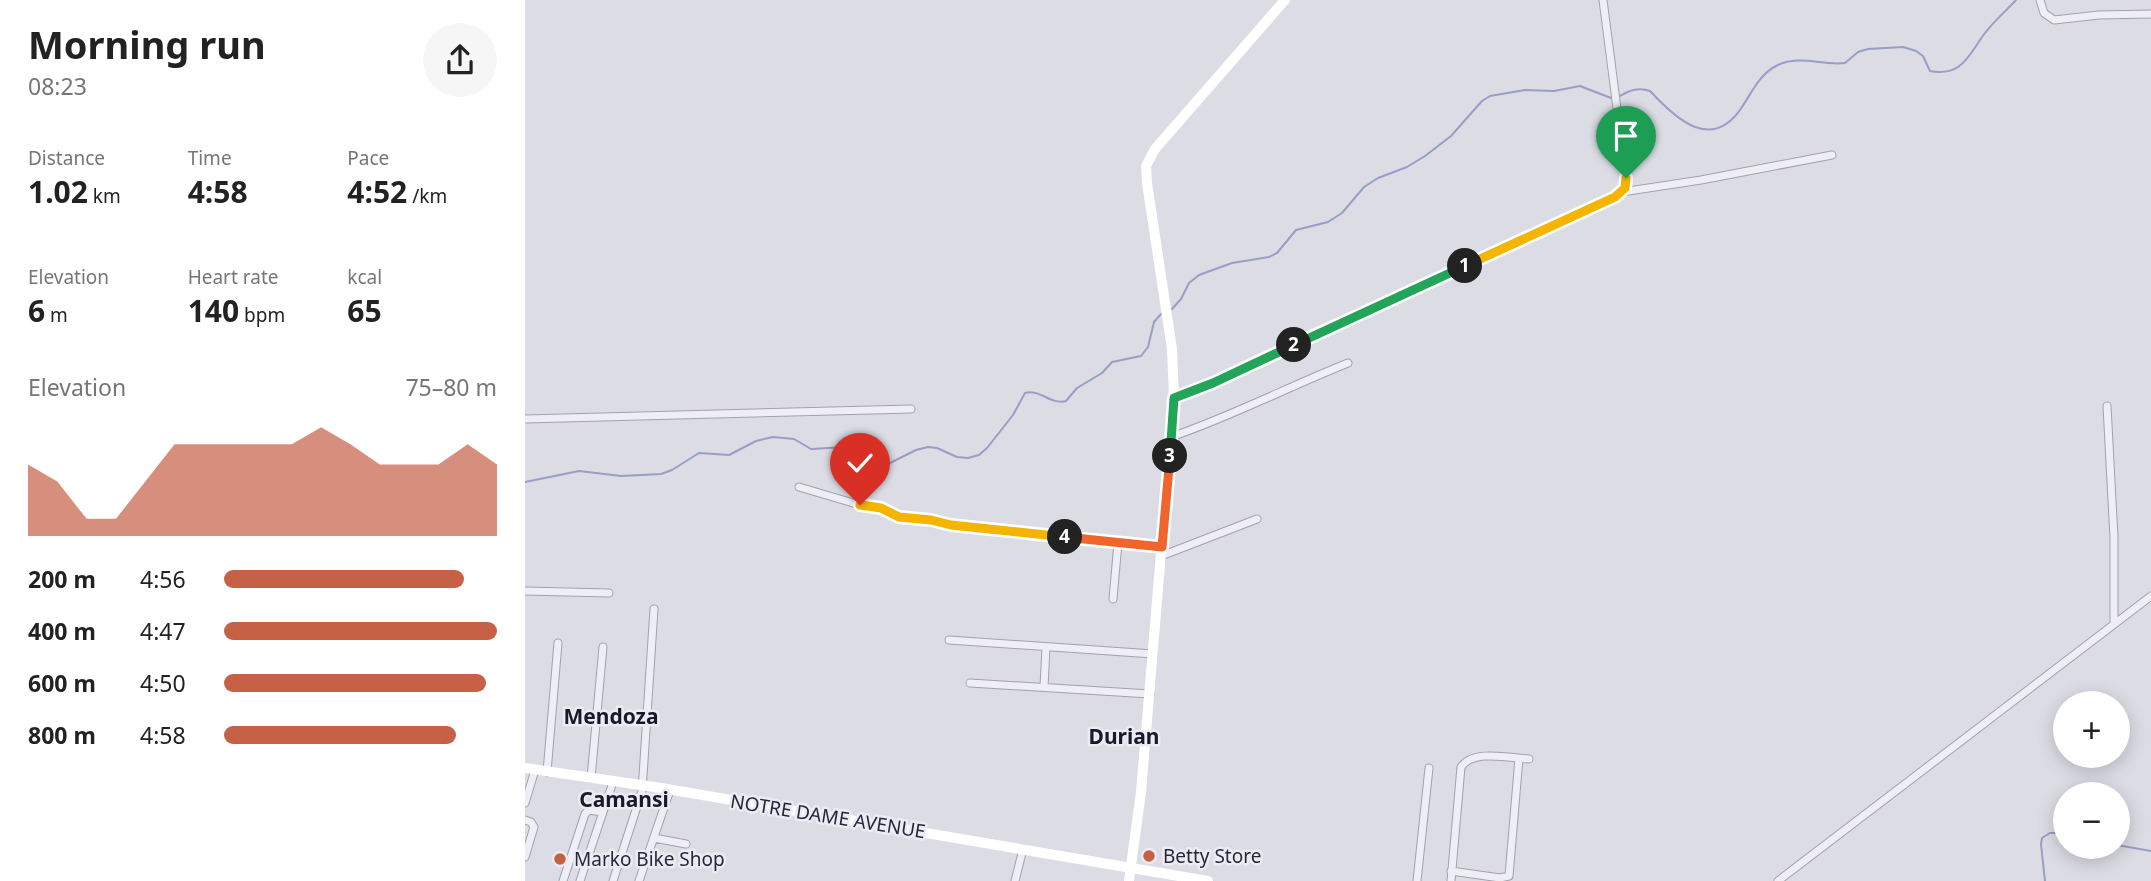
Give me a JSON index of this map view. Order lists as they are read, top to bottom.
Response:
{
  "streets": {
    "street": ["NOTRE DAME AVENUE"]
  },
  "districts": ["Mendoza", "Durian", "Camansi"],
  "places": ["Betty Store", "Marko Bike Shop"],
  "page": {
    "heading": ["Morning run", "08:23"],
    "stats": [
      ["Distance", "1.02 km"],
      ["Time", "4:58"],
      ["Pace", "4:52 /km"],
      ["Elevation", "6 m"],
      ["Heart rate", "140 bpm"],
      ["kcal", "65"]
    ],
    "pins": [
      "1",
      "2",
      "3",
      "4"
    ],
    "chart": ["Elevation", "75–80 m"],
    "list": [
      {
        "name": "200 m",
        "note": "4:56"
      },
      {
        "name": "400 m",
        "note": "4:47"
      },
      {
        "name": "600 m",
        "note": "4:50"
      },
      {
        "name": "800 m",
        "note": "4:58"
      }
    ],
    "map_buttons": ["+", "−"]
  }
}
